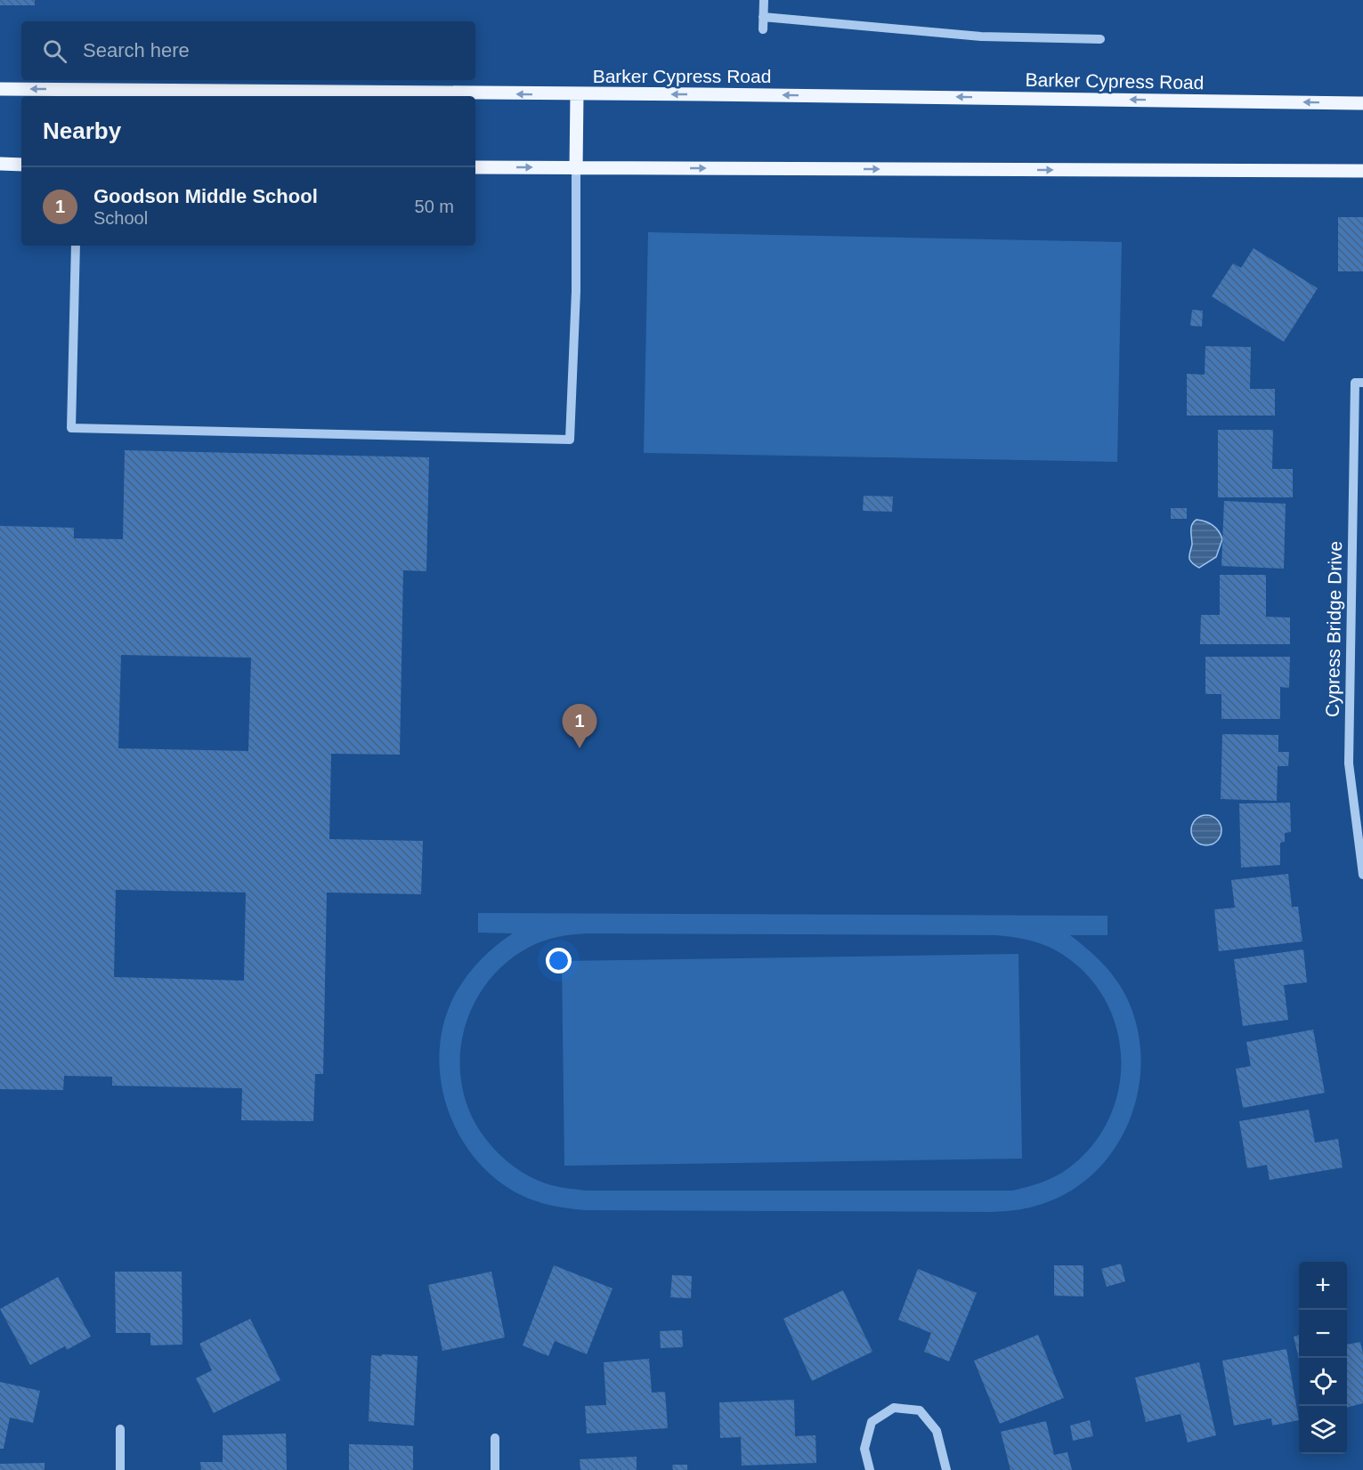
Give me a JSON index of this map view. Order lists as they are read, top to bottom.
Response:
{
  "streets": {
    "main road": ["Barker Cypress Road"],
    "street": ["Cypress Bridge Drive"]
  },
  "page": {
    "search": "Search here",
    "heading": "Nearby",
    "list": [
      {
        "mark": "1",
        "name": "Goodson Middle School",
        "note": "School",
        "value": "50 m"
      }
    ],
    "pins": "1",
    "map_buttons": ["+", "−"]
  }
}
